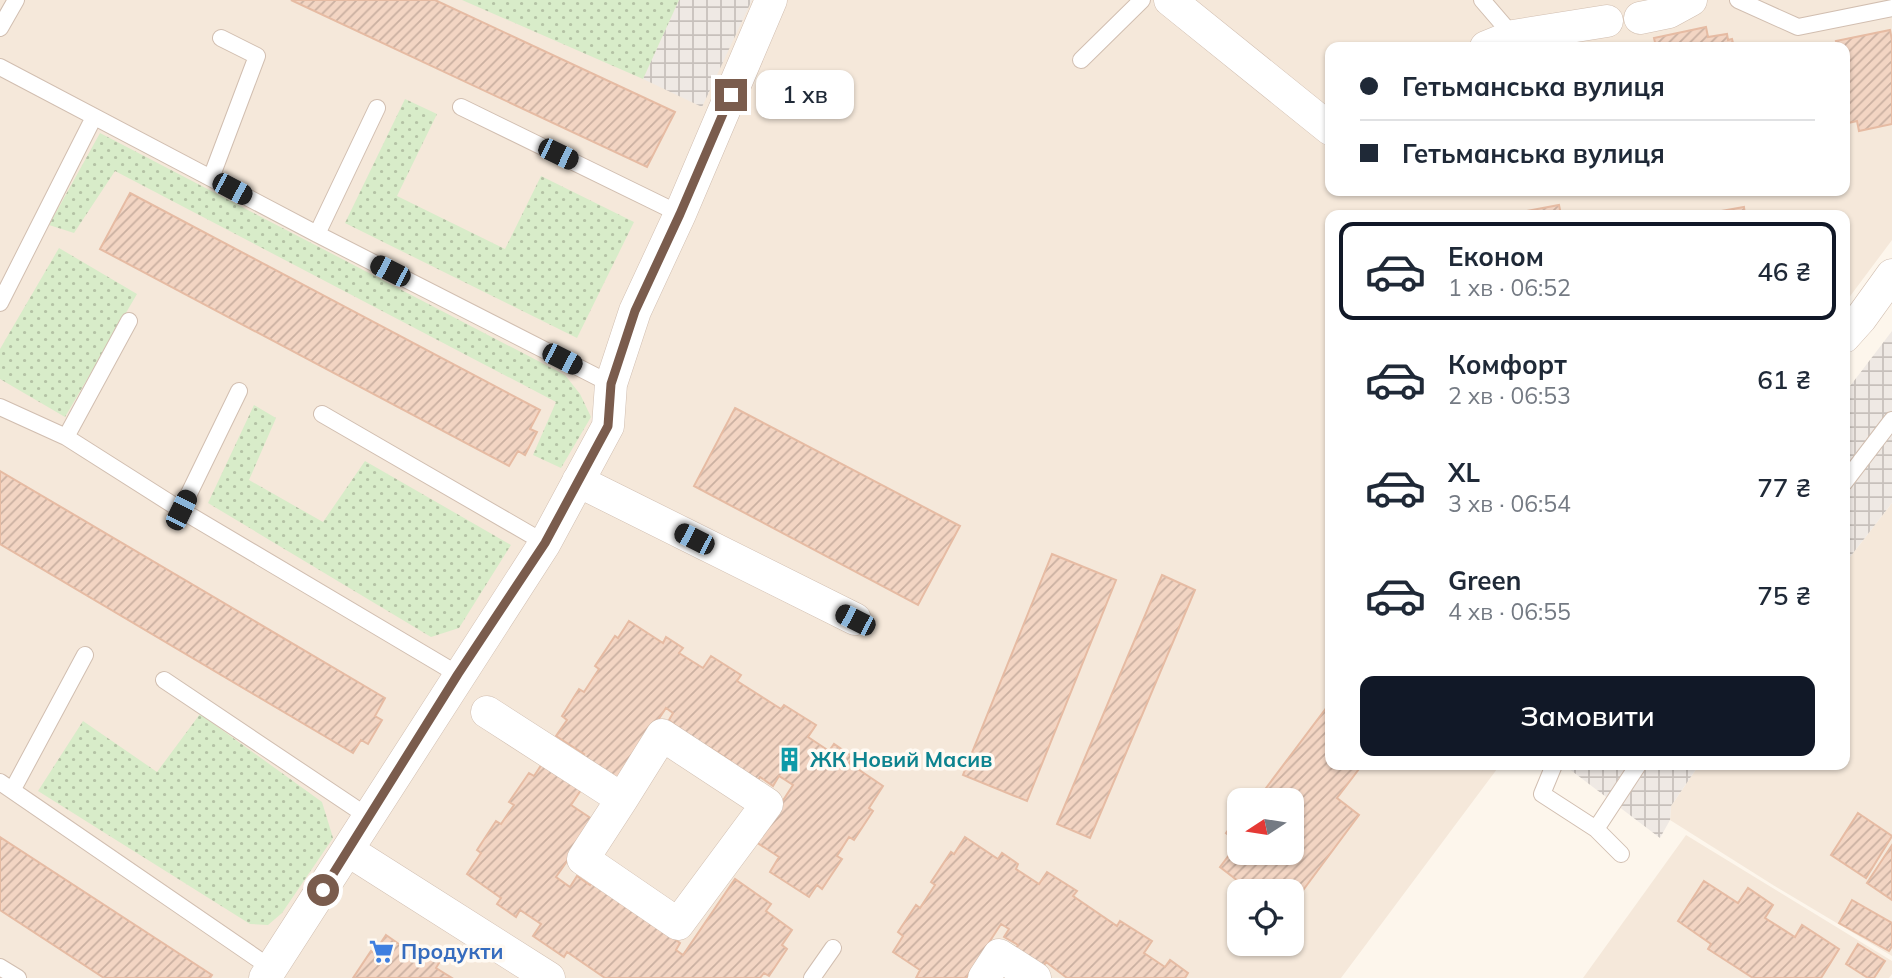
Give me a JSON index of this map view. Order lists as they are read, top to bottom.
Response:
{
  "places": {
    "building": ["ЖК Новий Масив"],
    "supermarket": ["Продукти"]
  },
  "north": "left",
  "page": {
    "banner": ["Гетьманська вулиця", "Гетьманська вулиця"],
    "bubble": "1 хв",
    "list": [
      {
        "name": "Економ",
        "note": "1 хв · 06:52",
        "value": "46 ₴"
      },
      {
        "name": "Комфорт",
        "note": "2 хв · 06:53",
        "value": "61 ₴"
      },
      {
        "name": "XL",
        "note": "3 хв · 06:54",
        "value": "77 ₴"
      },
      {
        "name": "Green",
        "note": "4 хв · 06:55",
        "value": "75 ₴"
      }
    ],
    "buttons": "Замовити"
  }
}
